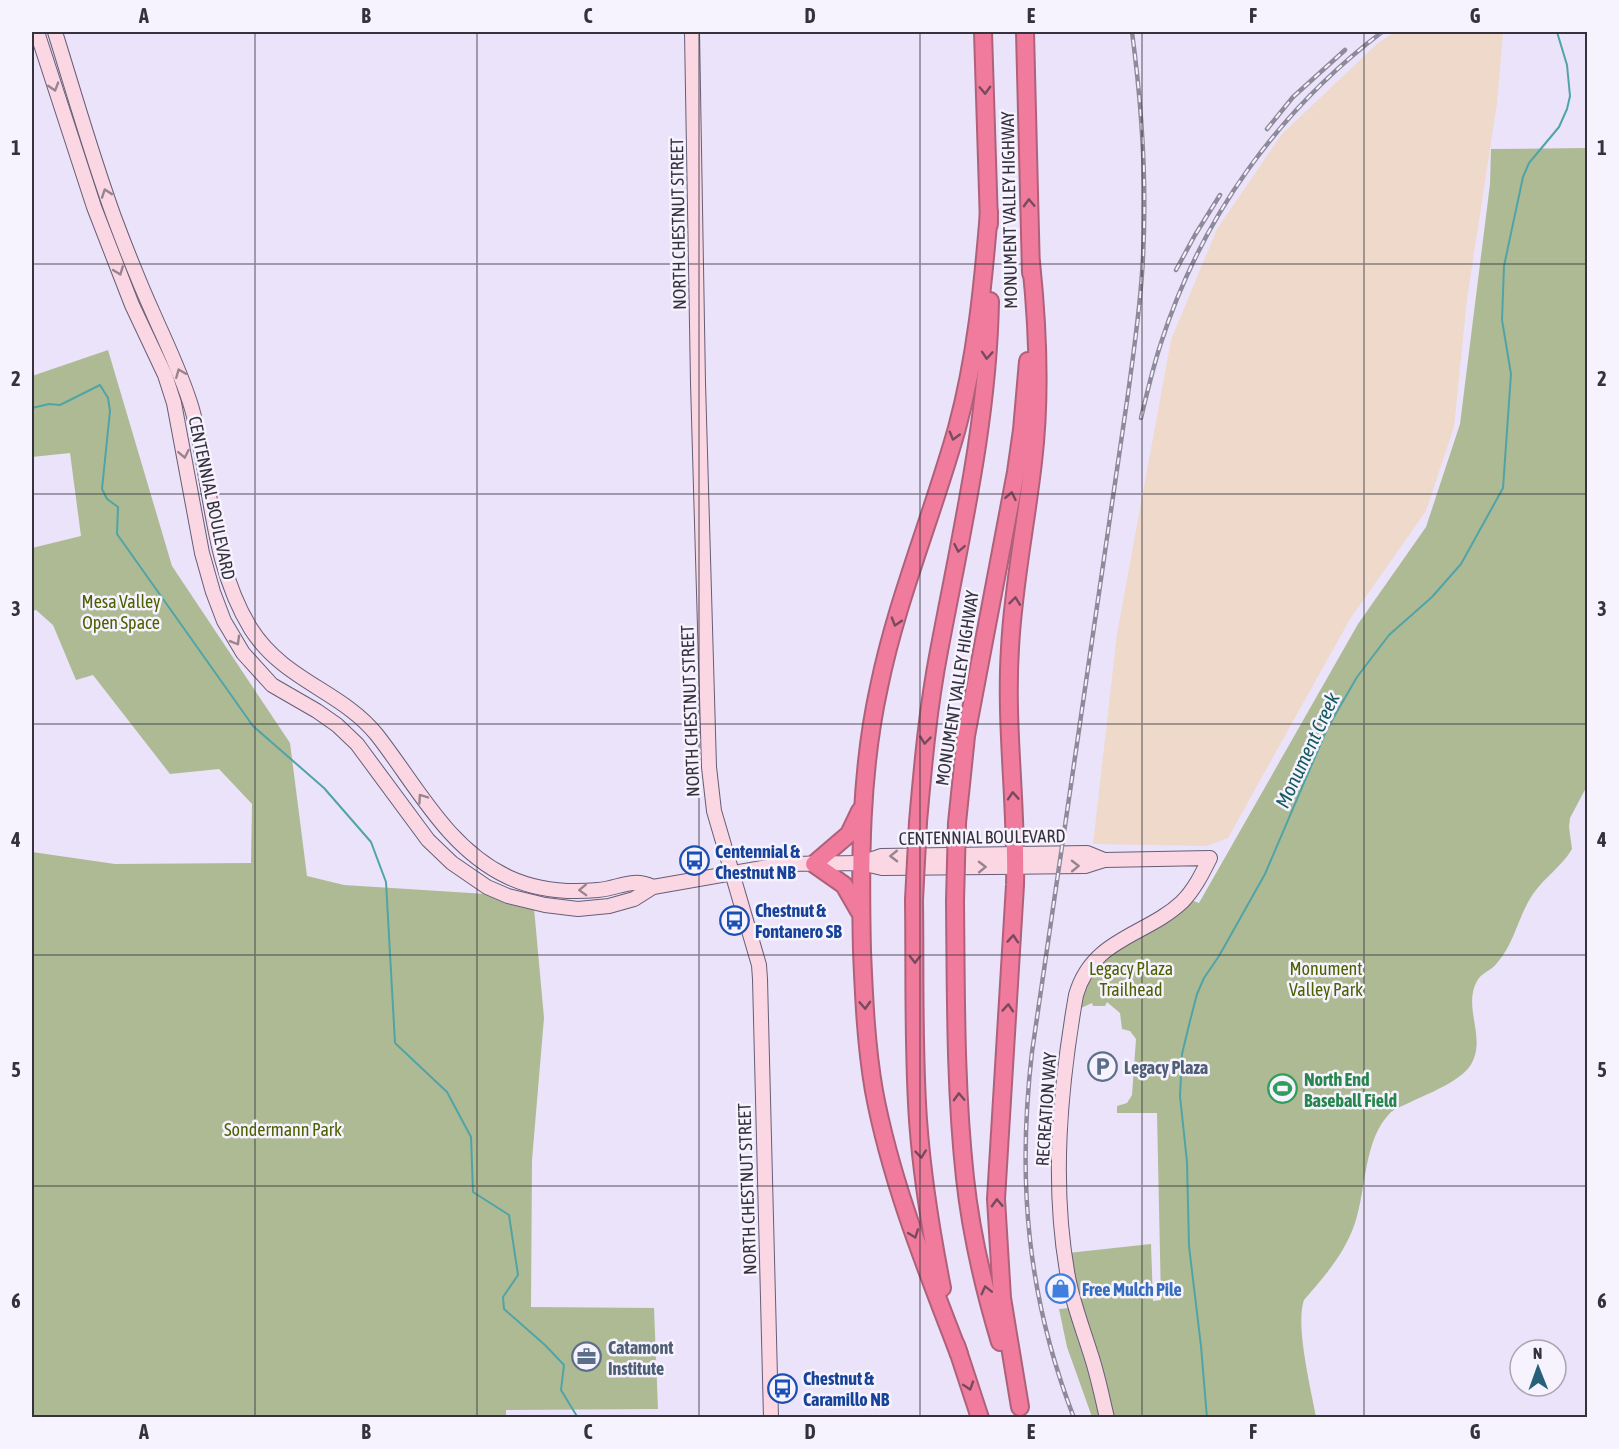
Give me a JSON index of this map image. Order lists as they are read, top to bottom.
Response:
{
  "streets": {
    "highway": ["MONUMENT VALLEY HIGHWAY"],
    "main road": ["NORTH CHESTNUT STREET", "CENTENNIAL BOULEVARD", "RECREATION WAY"]
  },
  "crossings": [
    ["NORTH CHESTNUT STREET", "CENTENNIAL BOULEVARD"],
    ["CENTENNIAL BOULEVARD", "RECREATION WAY"]
  ],
  "water": ["Monument Creek"],
  "parks": [
    "Mesa Valley Open Space",
    "Legacy Plaza Trailhead",
    "Monument Valley Park",
    "Sondermann Park"
  ],
  "places": {
    "bus stop": ["Centennial & Chestnut NB", "Chestnut & Fontanero SB", "Chestnut & Caramillo NB"],
    "parking": ["Legacy Plaza"],
    "sports": ["North End Baseball Field"],
    "shop": ["Free Mulch Pile"],
    "office": ["Catamont Institute"]
  },
  "north": "top",
  "grid": {
    "columns": [
      "A",
      "B",
      "C",
      "D",
      "E",
      "F",
      "G"
    ],
    "rows": [
      "1",
      "2",
      "3",
      "4",
      "5",
      "6"
    ]
  }
}
